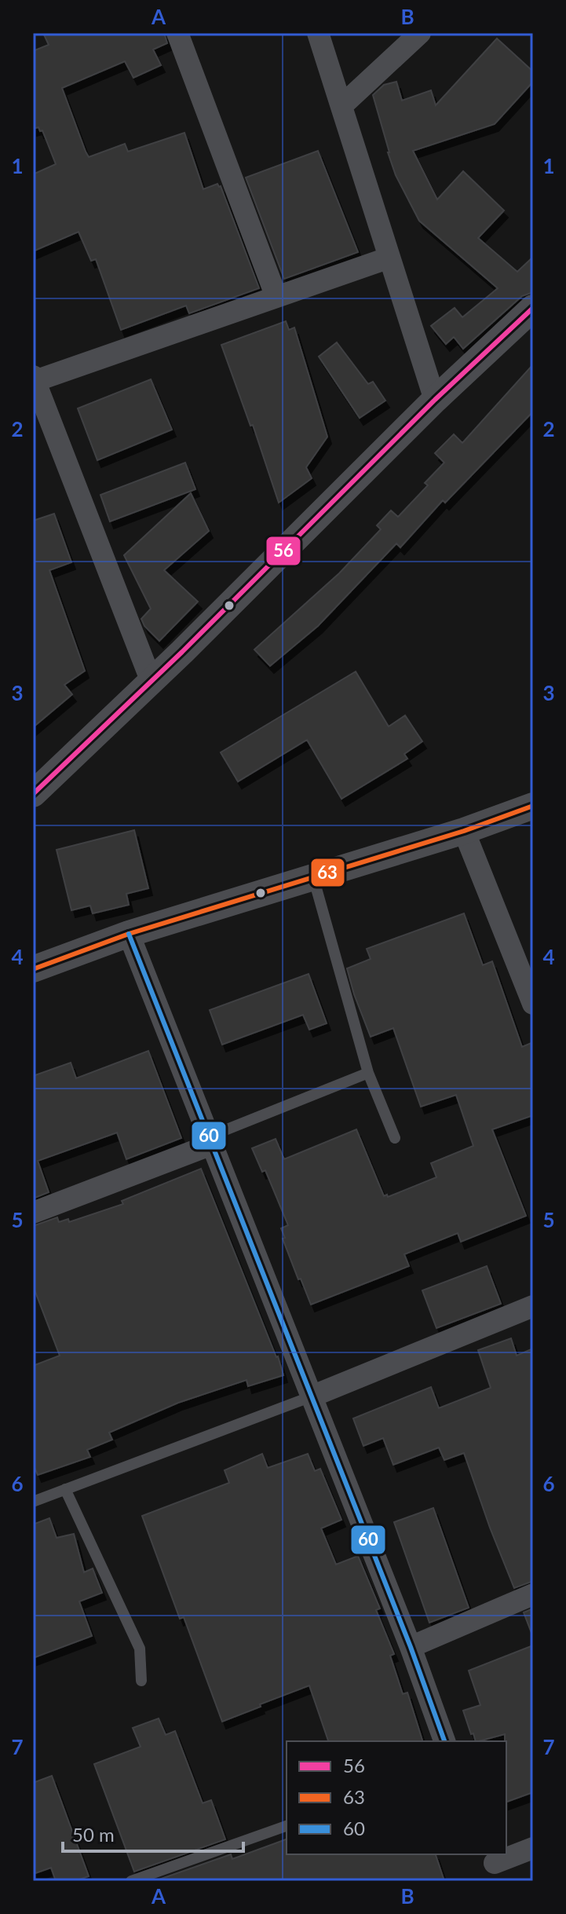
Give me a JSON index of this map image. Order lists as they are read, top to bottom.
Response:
{
  "lines": ["transit line 56", "transit line 63", "transit line 60"],
  "legend": ["56", "63", "60"],
  "scale_bar": "50 m",
  "grid": {
    "columns": ["A", "B"],
    "rows": [
      "1",
      "2",
      "3",
      "4",
      "5",
      "6",
      "7"
    ]
  }
}
